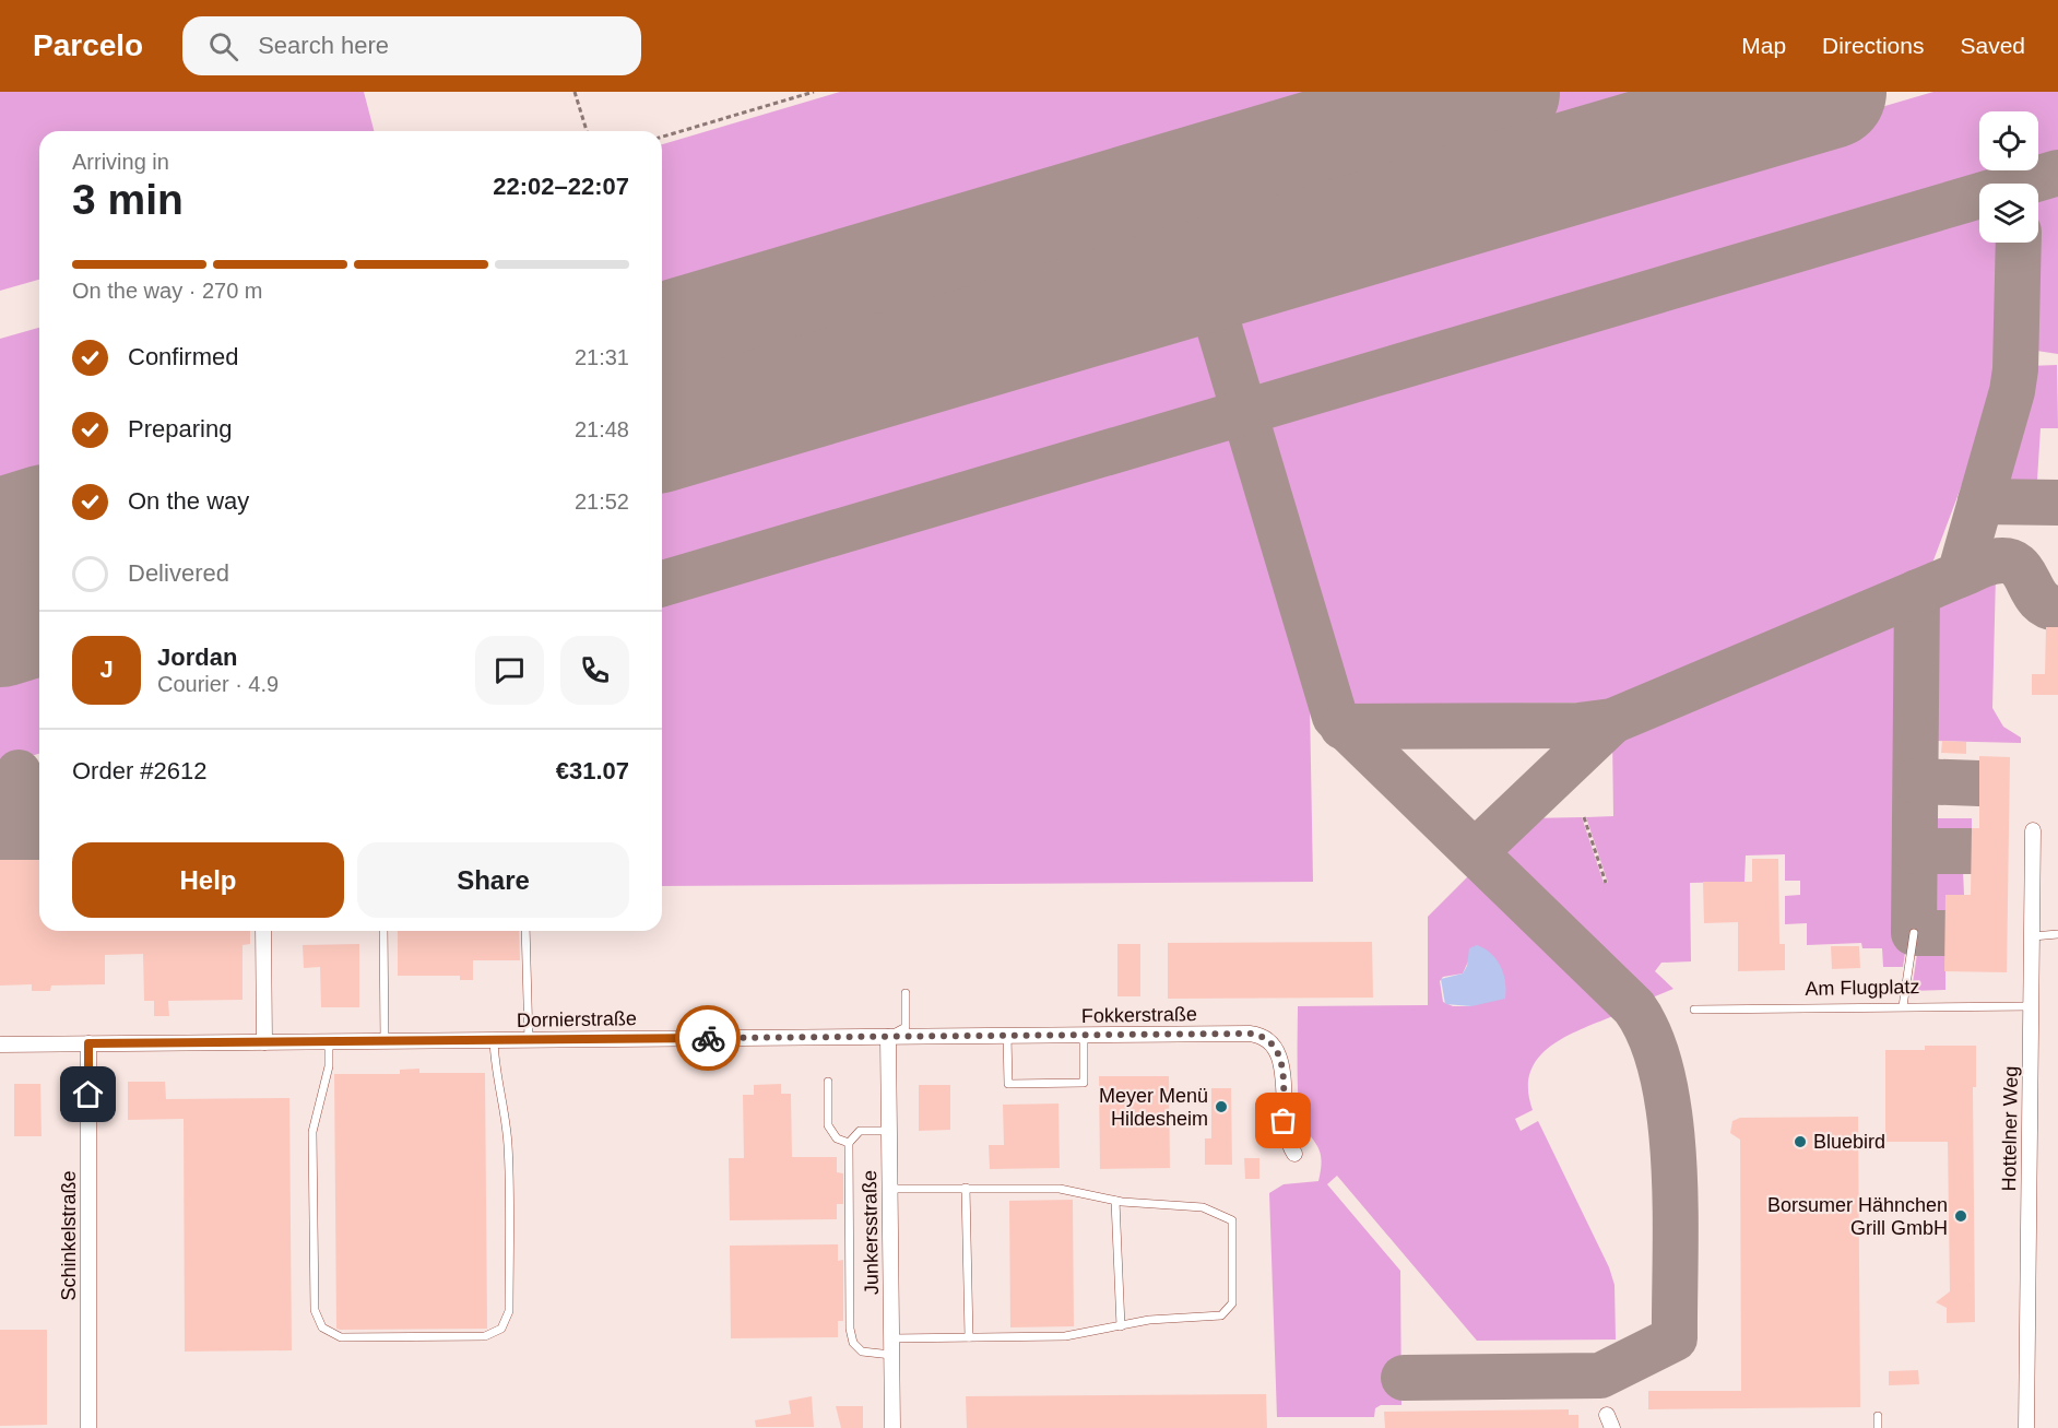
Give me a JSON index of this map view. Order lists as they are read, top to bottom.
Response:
{
  "streets": {
    "street": [
      "Fokkerstraße",
      "Dornierstraße",
      "Hottelner Weg",
      "Junkersstraße",
      "Schinkelstraße"
    ],
    "lane": ["Am Flugplatz"]
  },
  "crossings": [
    ["Am Flugplatz", "Hottelner Weg"],
    ["Fokkerstraße", "Dornierstraße"],
    ["Fokkerstraße", "Junkersstraße"],
    ["Dornierstraße", "Junkersstraße"],
    ["Dornierstraße", "Schinkelstraße"]
  ],
  "places": ["Meyer Menü Hildesheim", "Bluebird", "Borsumer Hähnchen Grill GmbH"],
  "page": {
    "header": "Parcelo",
    "search": "Search here",
    "nav": ["Map", "Directions", "Saved"],
    "heading": ["3 min", "Arriving in", "22:02–22:07"],
    "panel": [
      "Jordan",
      "Courier · 4.9",
      "Order #2612",
      "€31.07"
    ],
    "bar": "On the way · 270 m",
    "list": [
      ["Confirmed", "21:31"],
      ["Preparing", "21:48"],
      ["On the way", "21:52"],
      "Delivered"
    ],
    "round": "J",
    "buttons": ["Help", "Share"]
  }
}
